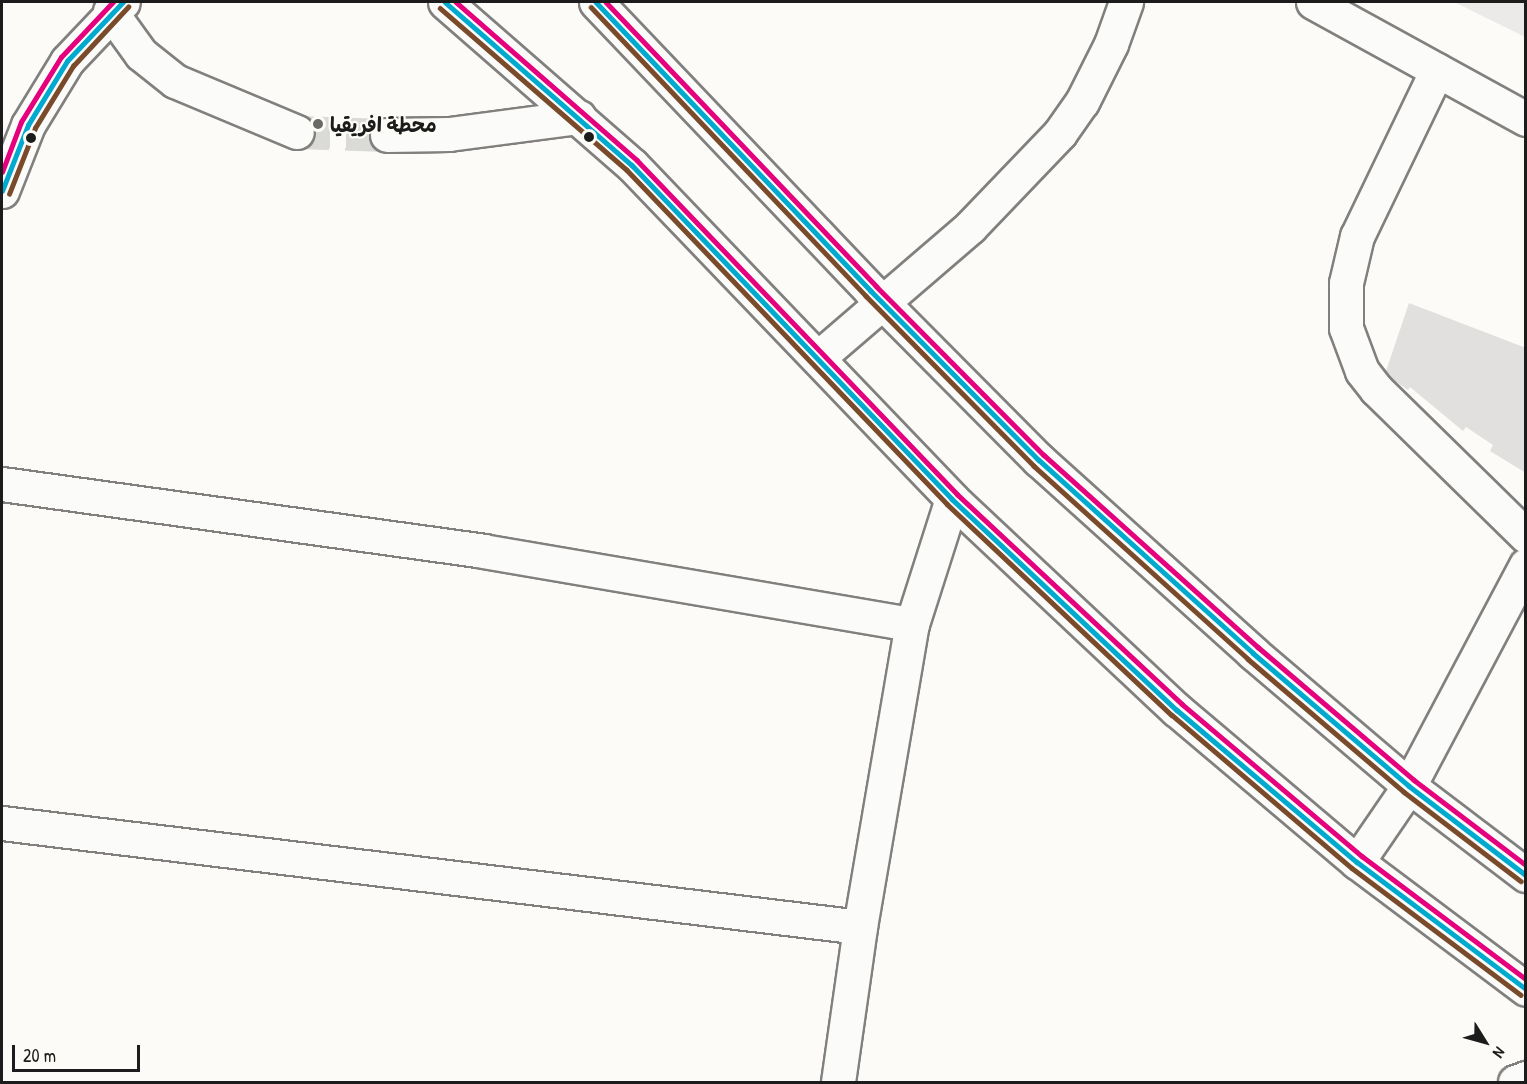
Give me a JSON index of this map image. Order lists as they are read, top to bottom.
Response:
{
  "places": ["محطة افريقيا"],
  "scale_bar": "20 m",
  "north": "bottom right"
}
